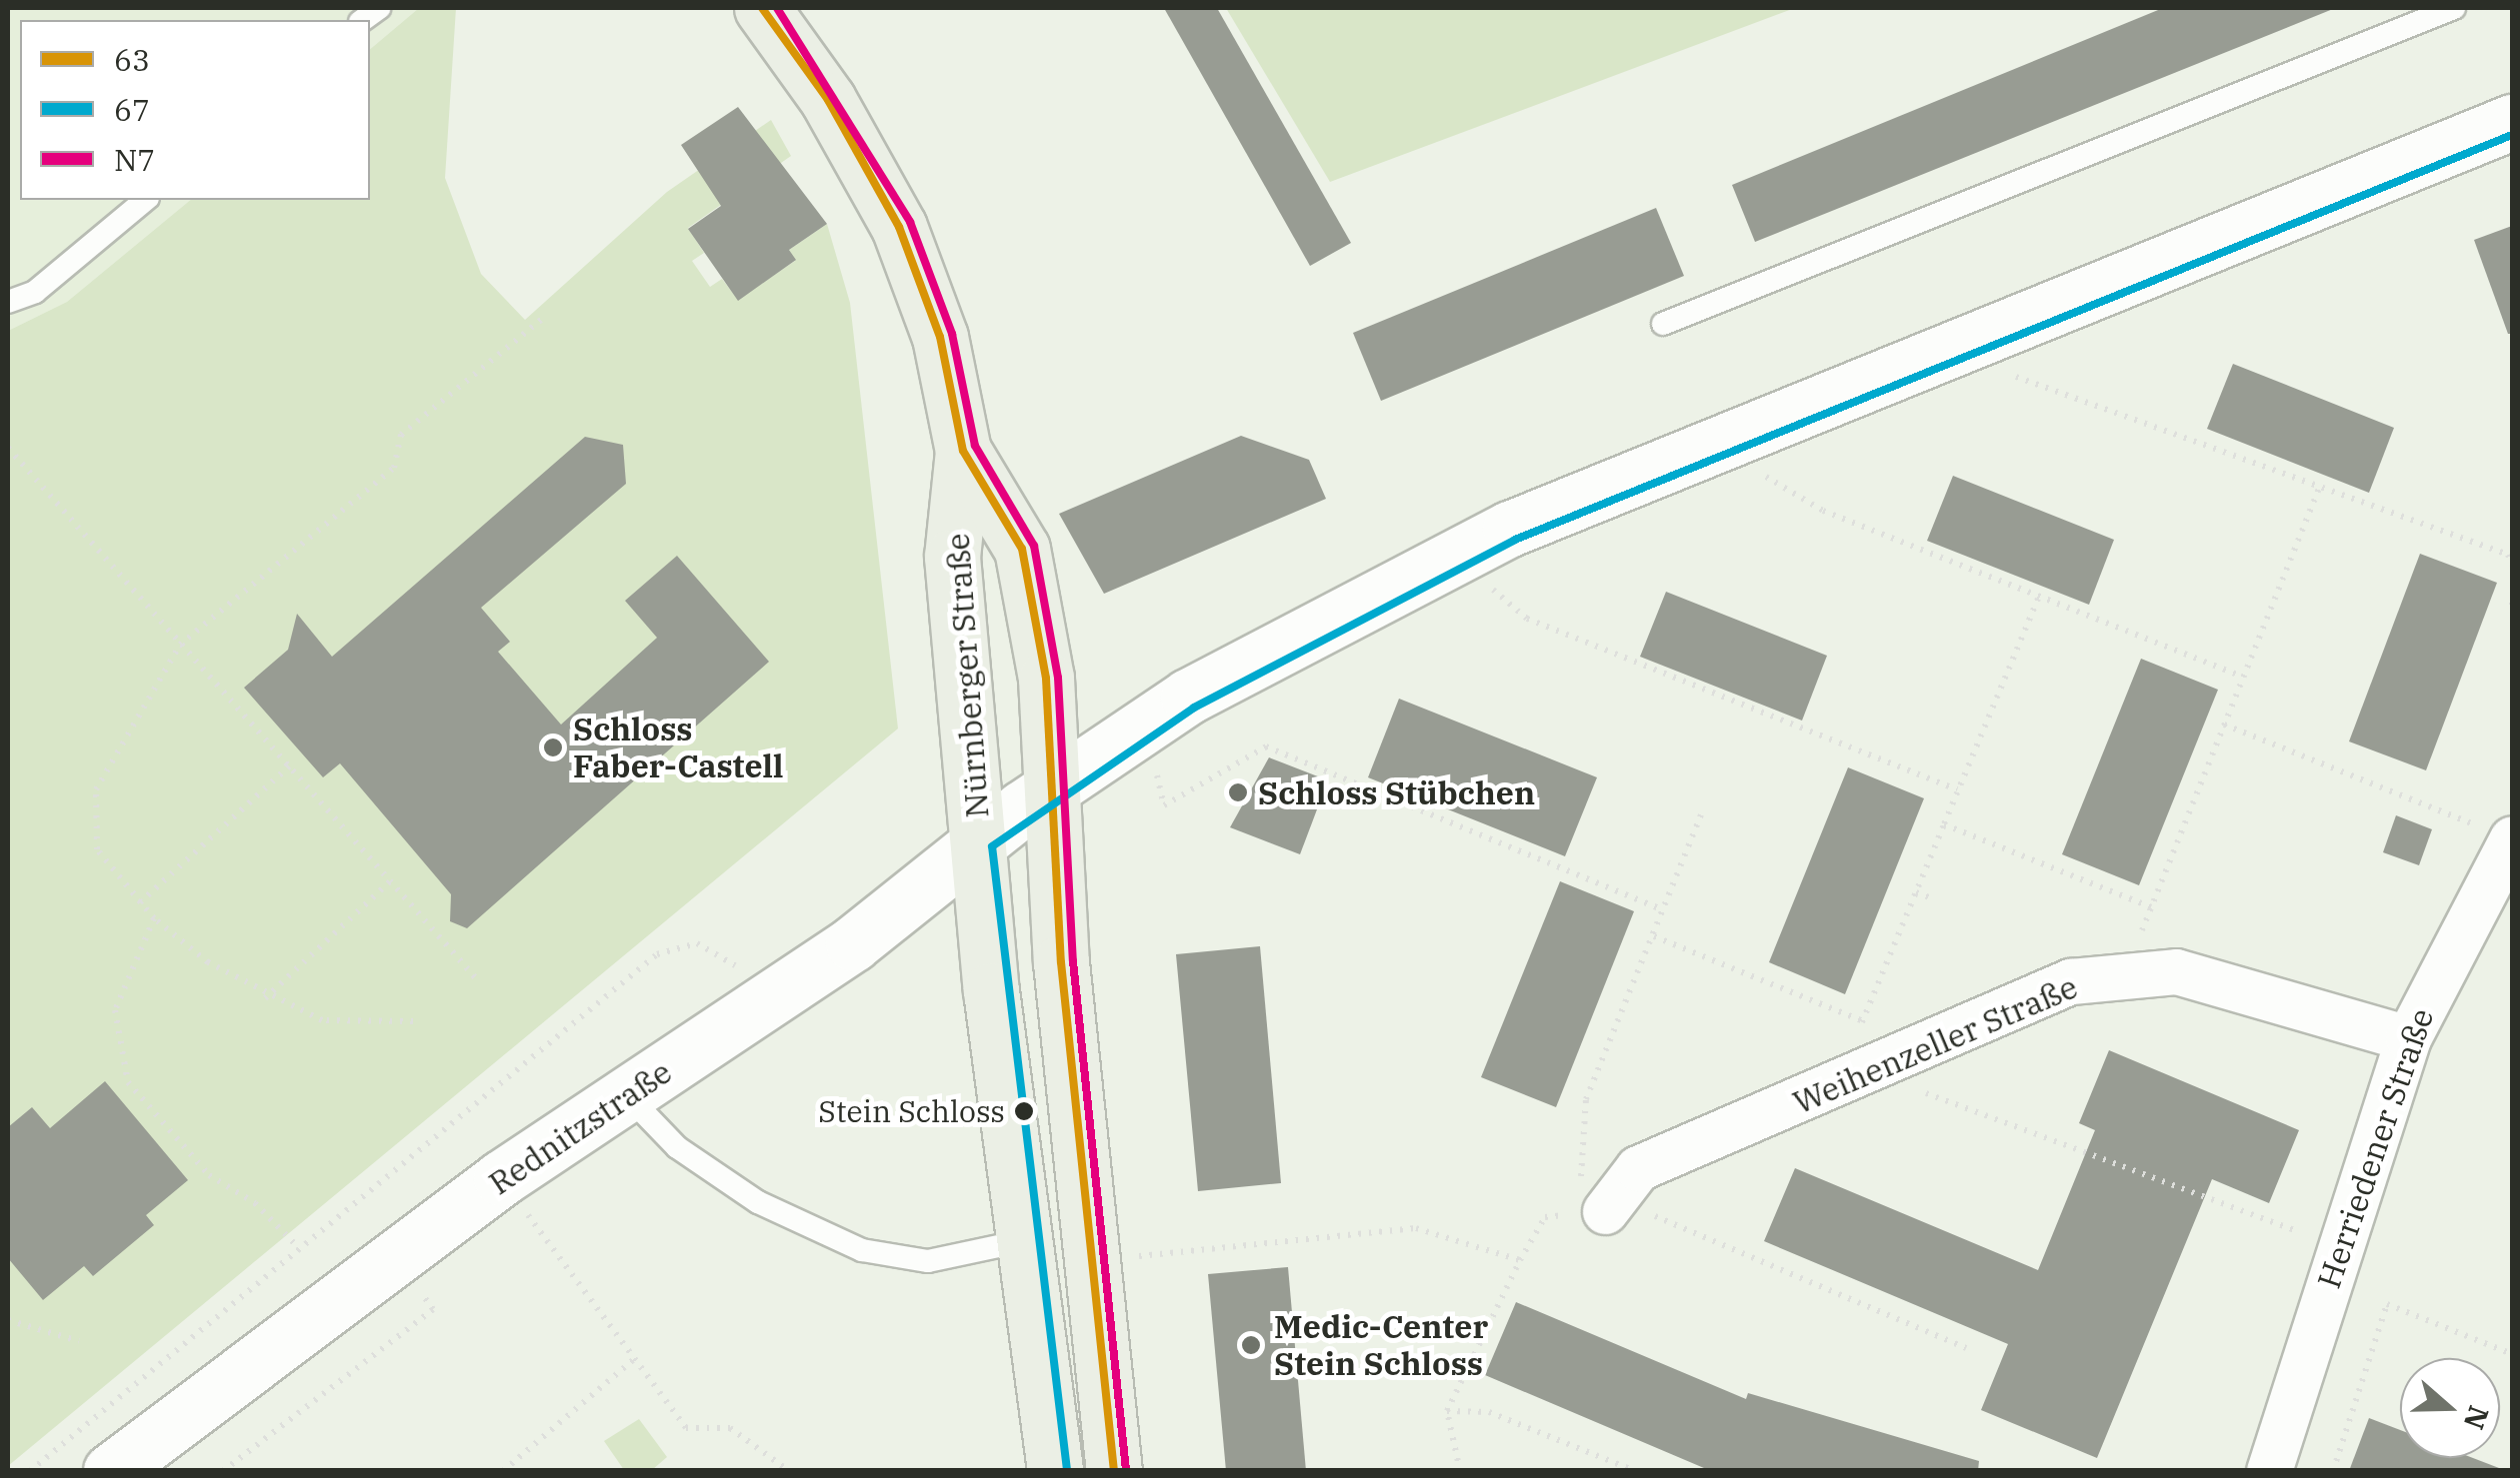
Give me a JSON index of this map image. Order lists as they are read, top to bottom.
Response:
{
  "streets": {
    "main road": ["Nürnberger Straße", "Rednitzstraße"],
    "street": ["Weihenzeller Straße", "Herriedener Straße"]
  },
  "crossings": [
    ["Nürnberger Straße", "Rednitzstraße"],
    ["Weihenzeller Straße", "Herriedener Straße"]
  ],
  "places": [
    "Schloss Faber-Castell",
    "Schloss Stübchen",
    "Stein Schloss",
    "Medic-Center Stein Schloss"
  ],
  "lines": ["transit line 63", "transit line N7", "transit line 67"],
  "legend": ["63", "67", "N7"],
  "north": "right"
}
